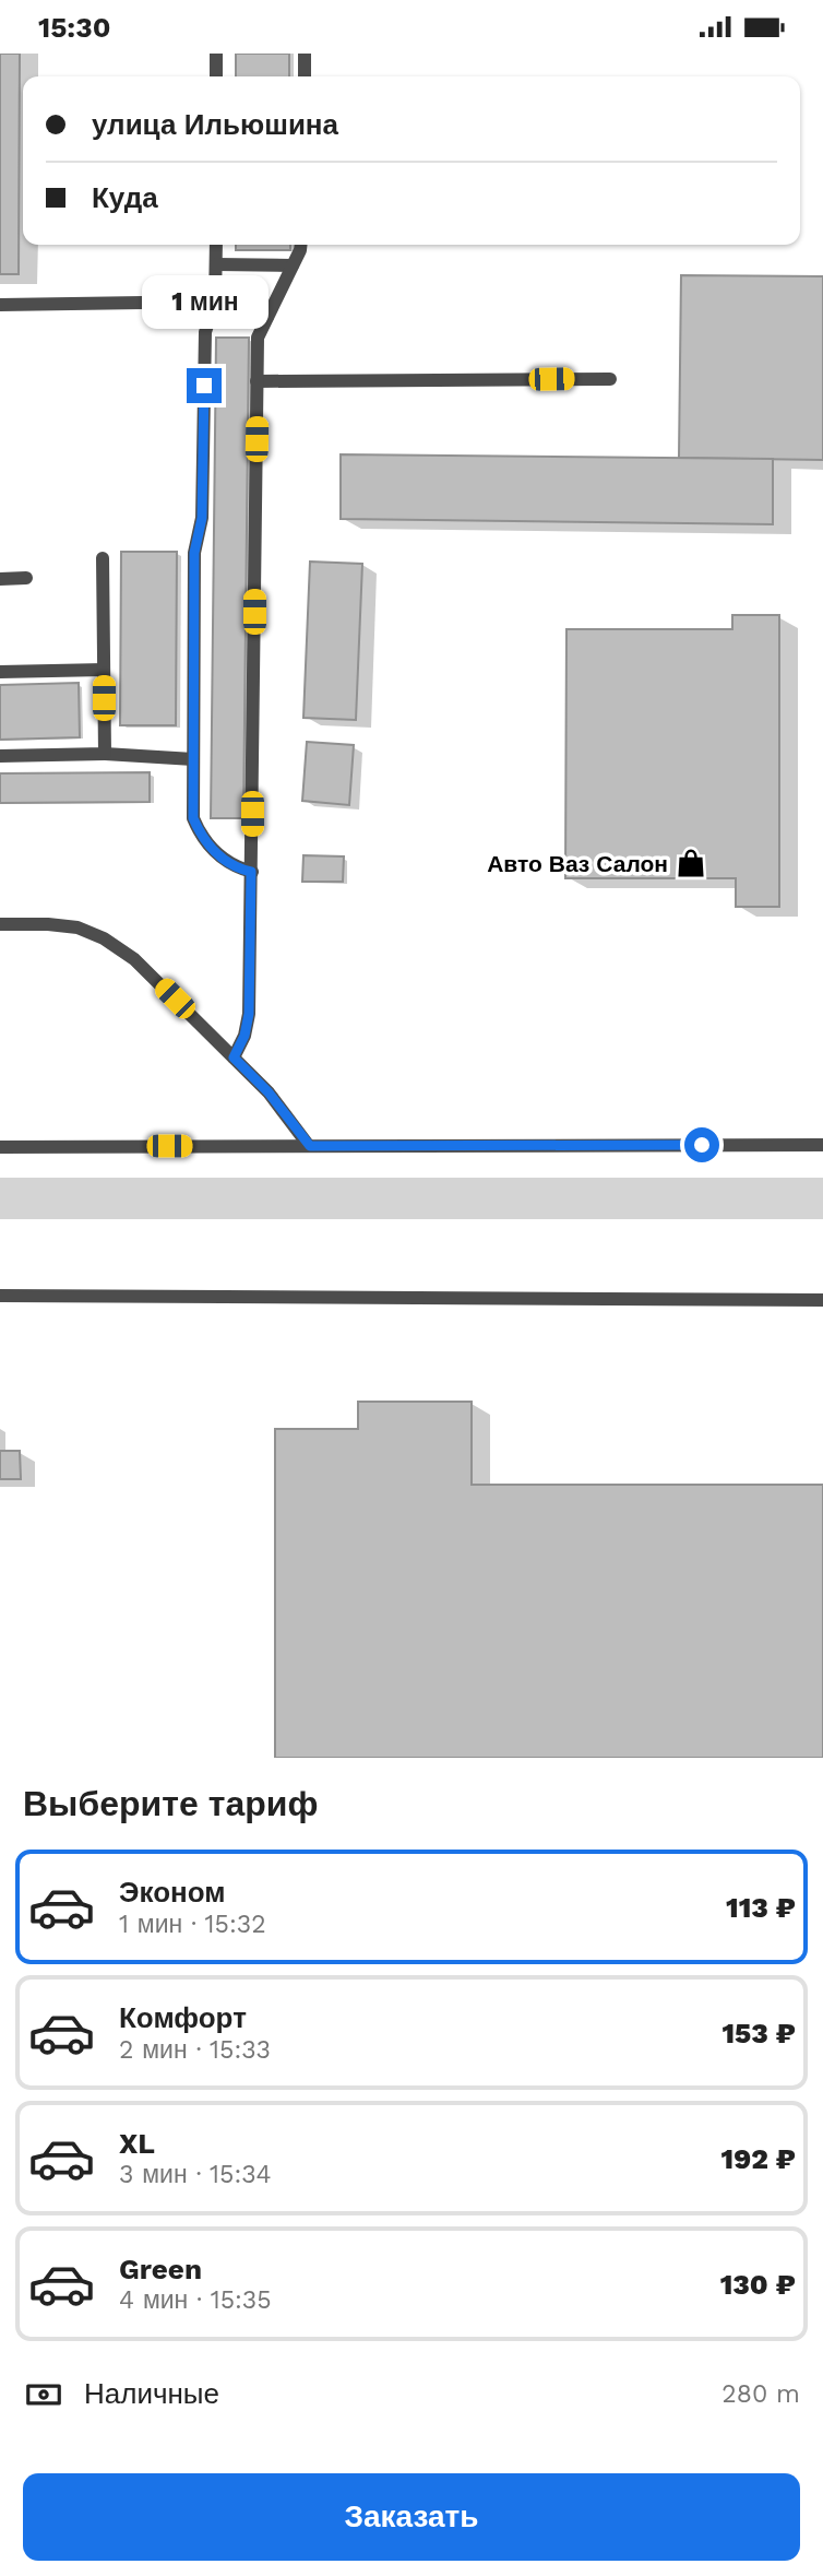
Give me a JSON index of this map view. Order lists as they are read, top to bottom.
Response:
{
  "places": {
    "shop": ["Авто Ваз Салон"]
  },
  "page": {
    "status": "15:30",
    "banner": ["улица Ильюшина", "Куда"],
    "bubble": "1 мин",
    "heading": "Выберите тариф",
    "list": [
      {
        "name": "Эконом",
        "note": "1 мин · 15:32",
        "value": "113 ₽"
      },
      {
        "name": "Комфорт",
        "note": "2 мин · 15:33",
        "value": "153 ₽"
      },
      {
        "name": "XL",
        "note": "3 мин · 15:34",
        "value": "192 ₽"
      },
      {
        "name": "Green",
        "note": "4 мин · 15:35",
        "value": "130 ₽"
      }
    ],
    "pay": ["Наличные", "280 m"],
    "buttons": "Заказать"
  }
}
